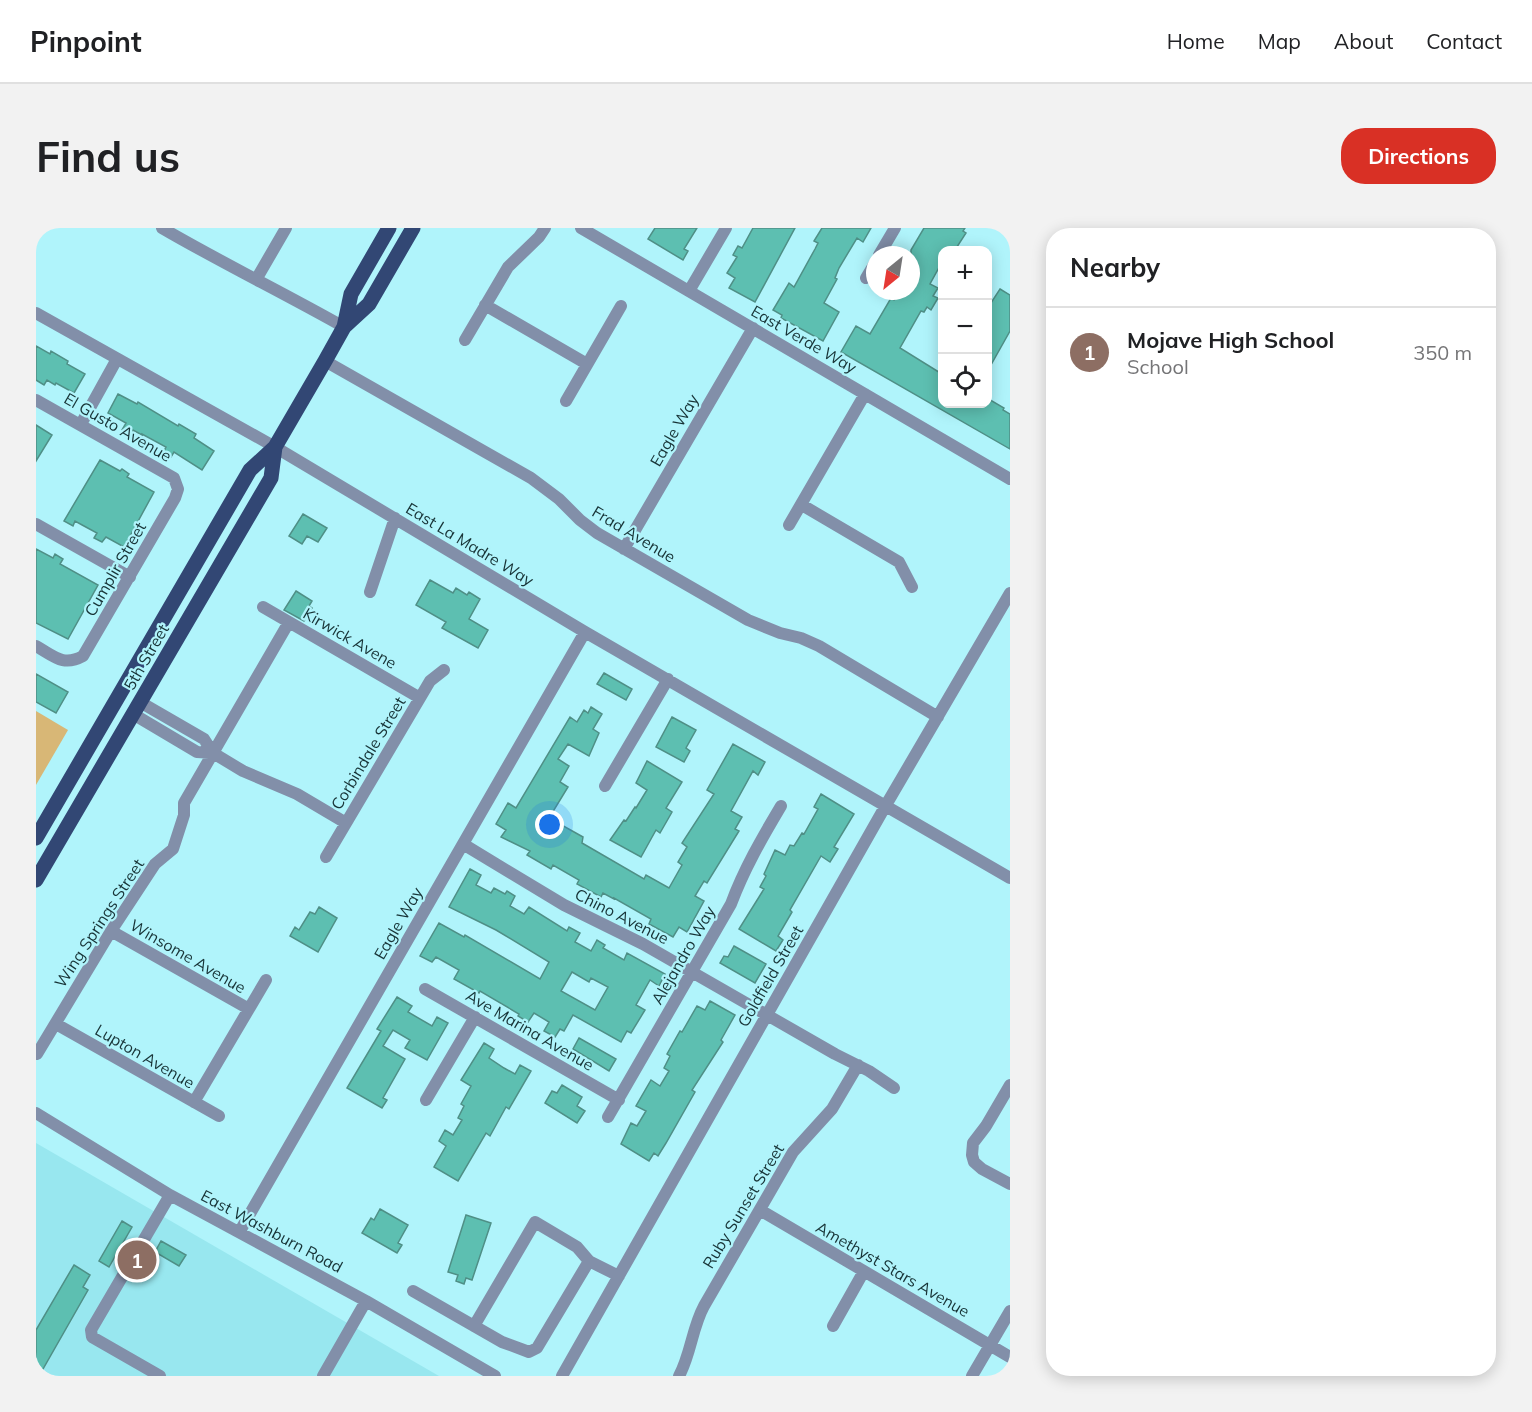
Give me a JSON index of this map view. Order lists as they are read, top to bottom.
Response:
{
  "streets": {
    "main road": ["5th Street"],
    "street": [
      "East Verde Way",
      "El Gusto Avenue",
      "Eagle Way",
      "Frad Avenue",
      "East La Madre Way",
      "Cumplir Street",
      "Kirwick Avene",
      "Corbindale Street",
      "Chino Avenue",
      "Wing Springs Street",
      "Alejandro Way",
      "Winsome Avenue",
      "Goldfield Street",
      "Ave Marina Avenue",
      "Lupton Avenue",
      "Ruby Sunset Street",
      "East Washburn Road",
      "Amethyst Stars Avenue"
    ]
  },
  "crossings": [
    ["East Verde Way", "Eagle Way"],
    ["El Gusto Avenue", "Cumplir Street"],
    ["Eagle Way", "Frad Avenue"],
    ["Eagle Way", "East La Madre Way"],
    ["Eagle Way", "Chino Avenue"],
    ["Eagle Way", "East Washburn Road"],
    ["Frad Avenue", "5th Street"],
    ["Frad Avenue", "Goldfield Street"],
    ["East La Madre Way", "5th Street"],
    ["East La Madre Way", "Goldfield Street"],
    ["Kirwick Avene", "Corbindale Street"],
    ["Kirwick Avene", "Wing Springs Street"],
    ["Chino Avenue", "Alejandro Way"],
    ["Chino Avenue", "Goldfield Street"],
    ["Chino Avenue", "Ruby Sunset Street"],
    ["Wing Springs Street", "Winsome Avenue"],
    ["Wing Springs Street", "Lupton Avenue"],
    ["Alejandro Way", "Ave Marina Avenue"],
    ["Ruby Sunset Street", "Amethyst Stars Avenue"]
  ],
  "north": "bottom left",
  "page": {
    "header": "Pinpoint",
    "nav": [
      "Home",
      "Map",
      "About",
      "Contact"
    ],
    "buttons": "Directions",
    "title": "Find us",
    "heading": "Nearby",
    "map_buttons": ["+", "−"],
    "list": [
      {
        "mark": "1",
        "name": "Mojave High School",
        "note": "School",
        "value": "350 m"
      }
    ],
    "pins": "1"
  }
}
